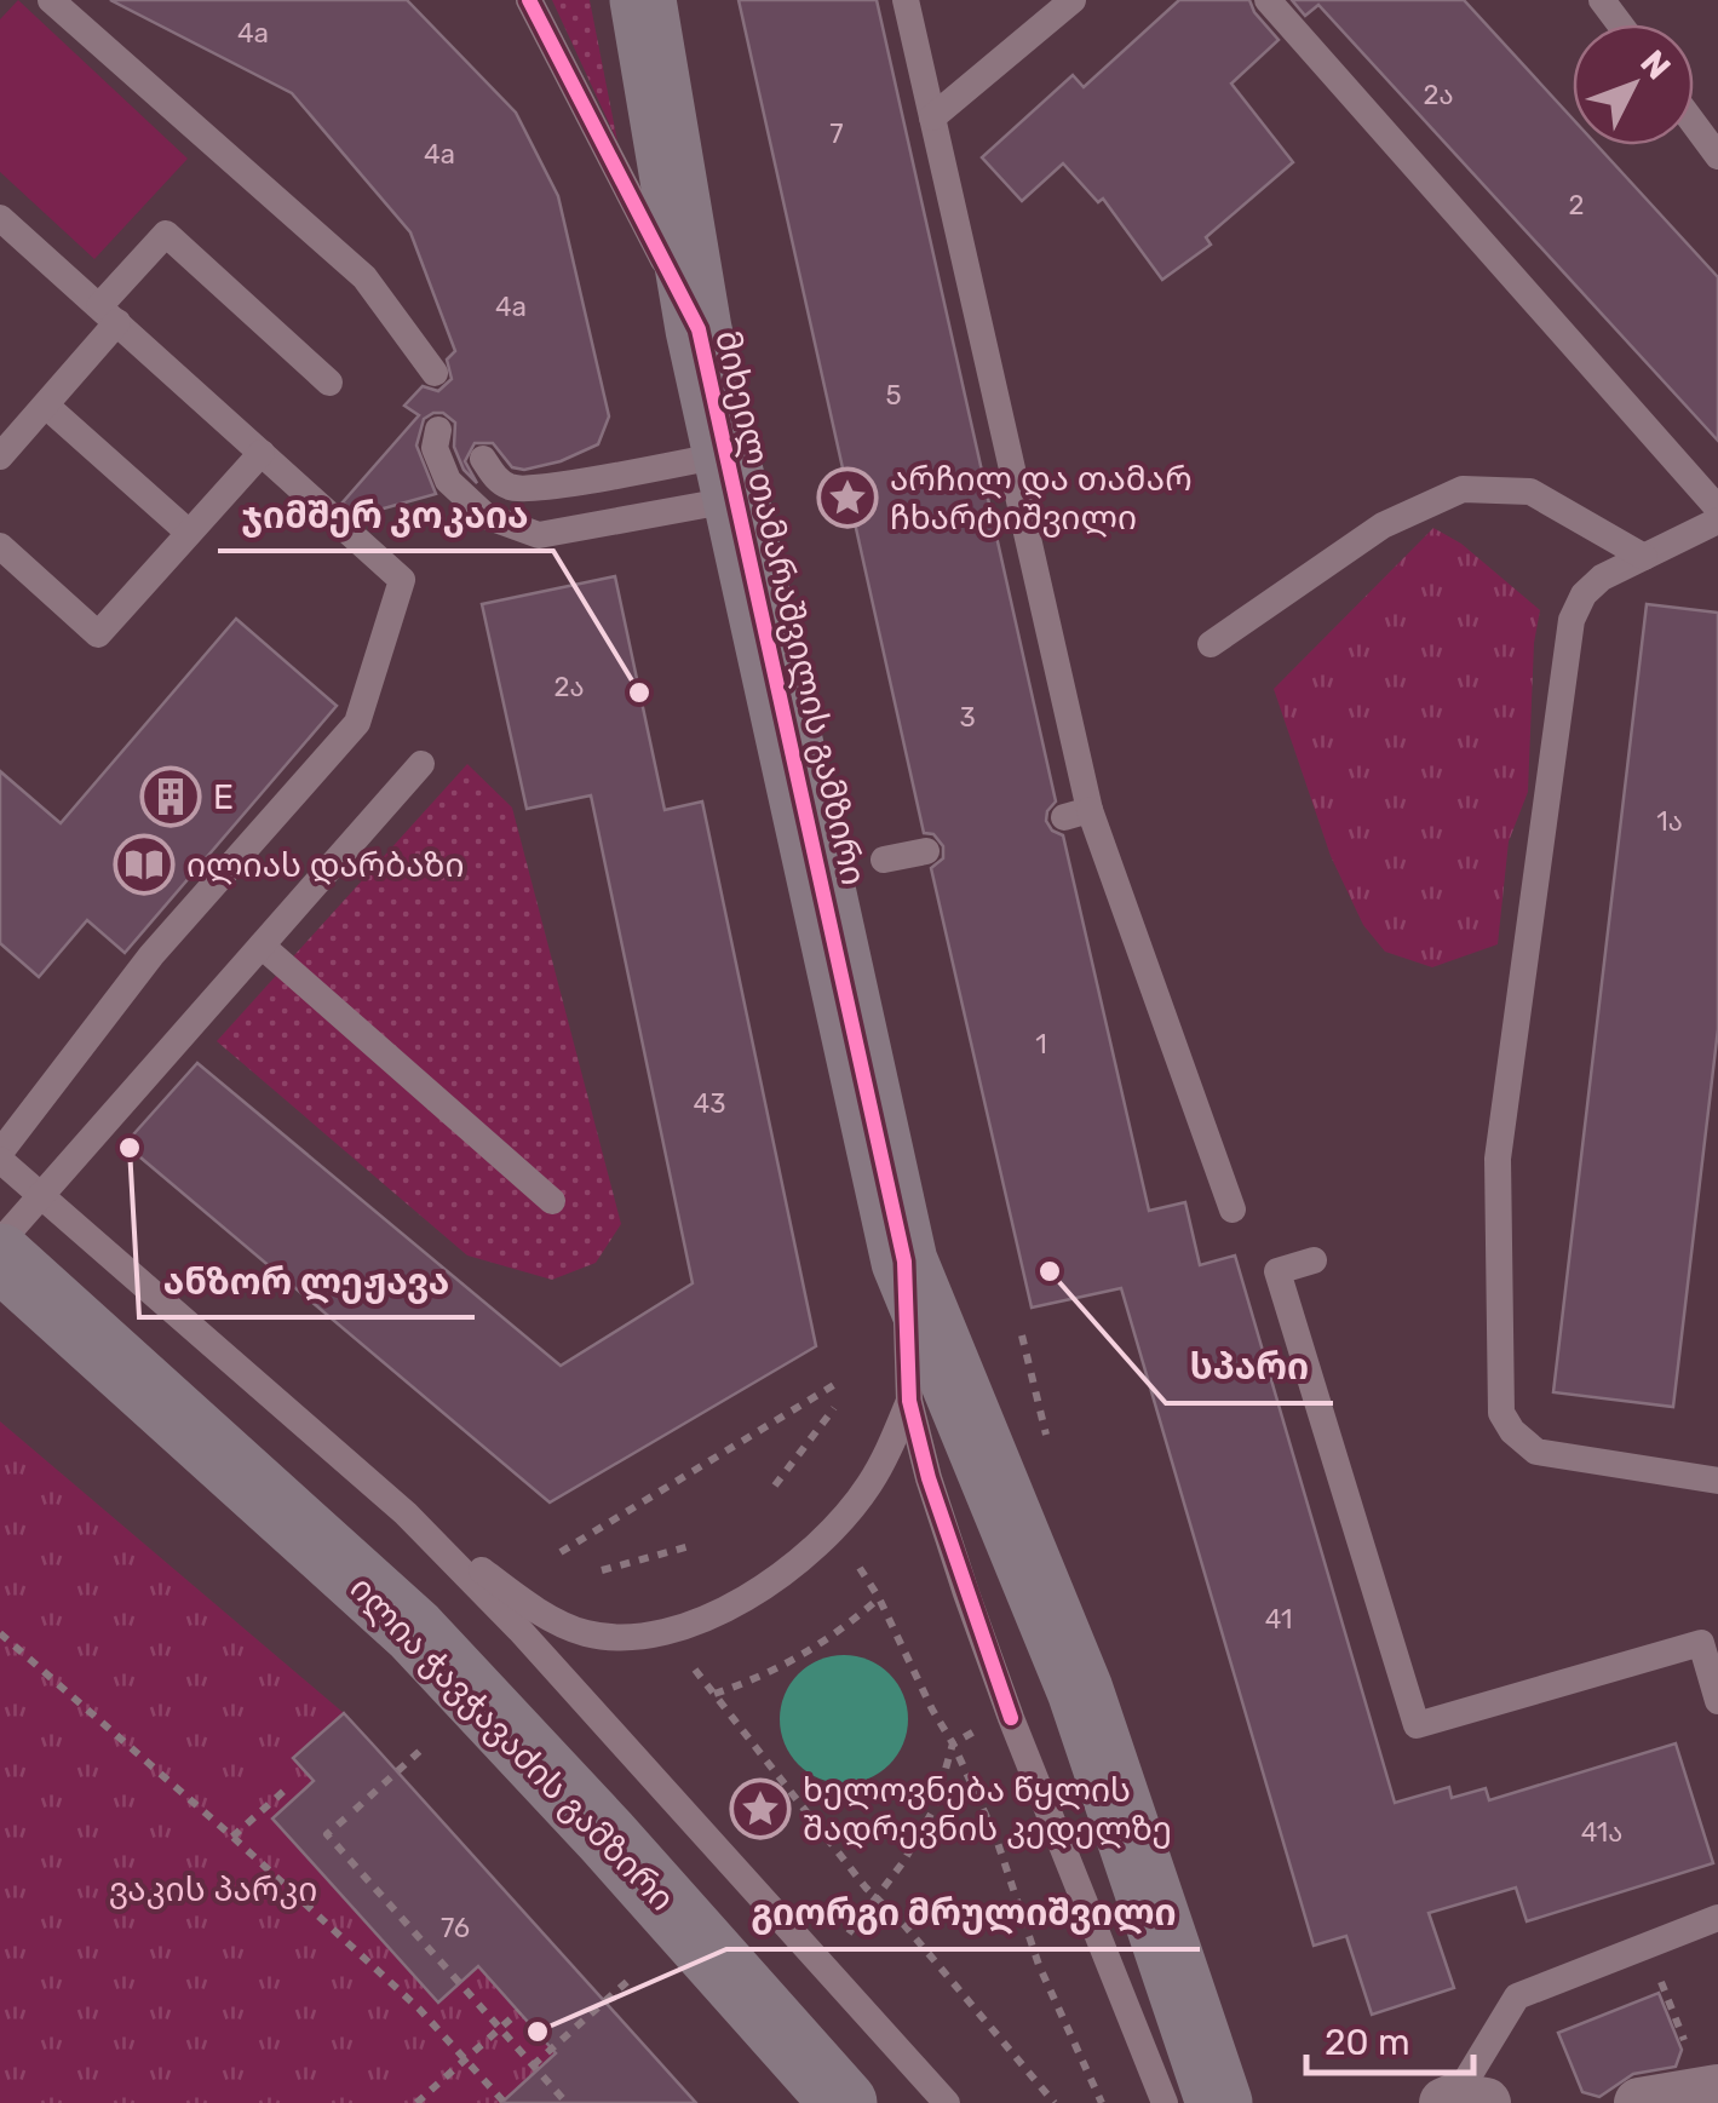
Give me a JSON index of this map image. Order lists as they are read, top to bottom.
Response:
{
  "streets": {
    "main road": ["მიხეილ თამარაშვილის გამზირი", "ილია ჭავჭავაძის გამზირი"]
  },
  "parks": ["ვაკის პარკი"],
  "places": {
    "place": ["არჩილ და თამარ ჩხარტიშვილი", "ხელოვნება წყლის შადრევნის კედელზე"],
    "other": [
      "ჯიმშერ კოკაია",
      "ანზორ ლეჟავა",
      "სპარი",
      "გიორგი მრულიშვილი"
    ],
    "building": ["E"],
    "library": ["ილიას დარბაზი"]
  },
  "house_numbers": [
    "4a",
    "2ა",
    "7",
    "4а",
    "2",
    "4a",
    "5",
    "2ა",
    "3",
    "1ა",
    "1",
    "43",
    "41",
    "41ა",
    "76"
  ],
  "scale_bar": "20 m",
  "north": "top right"
}
